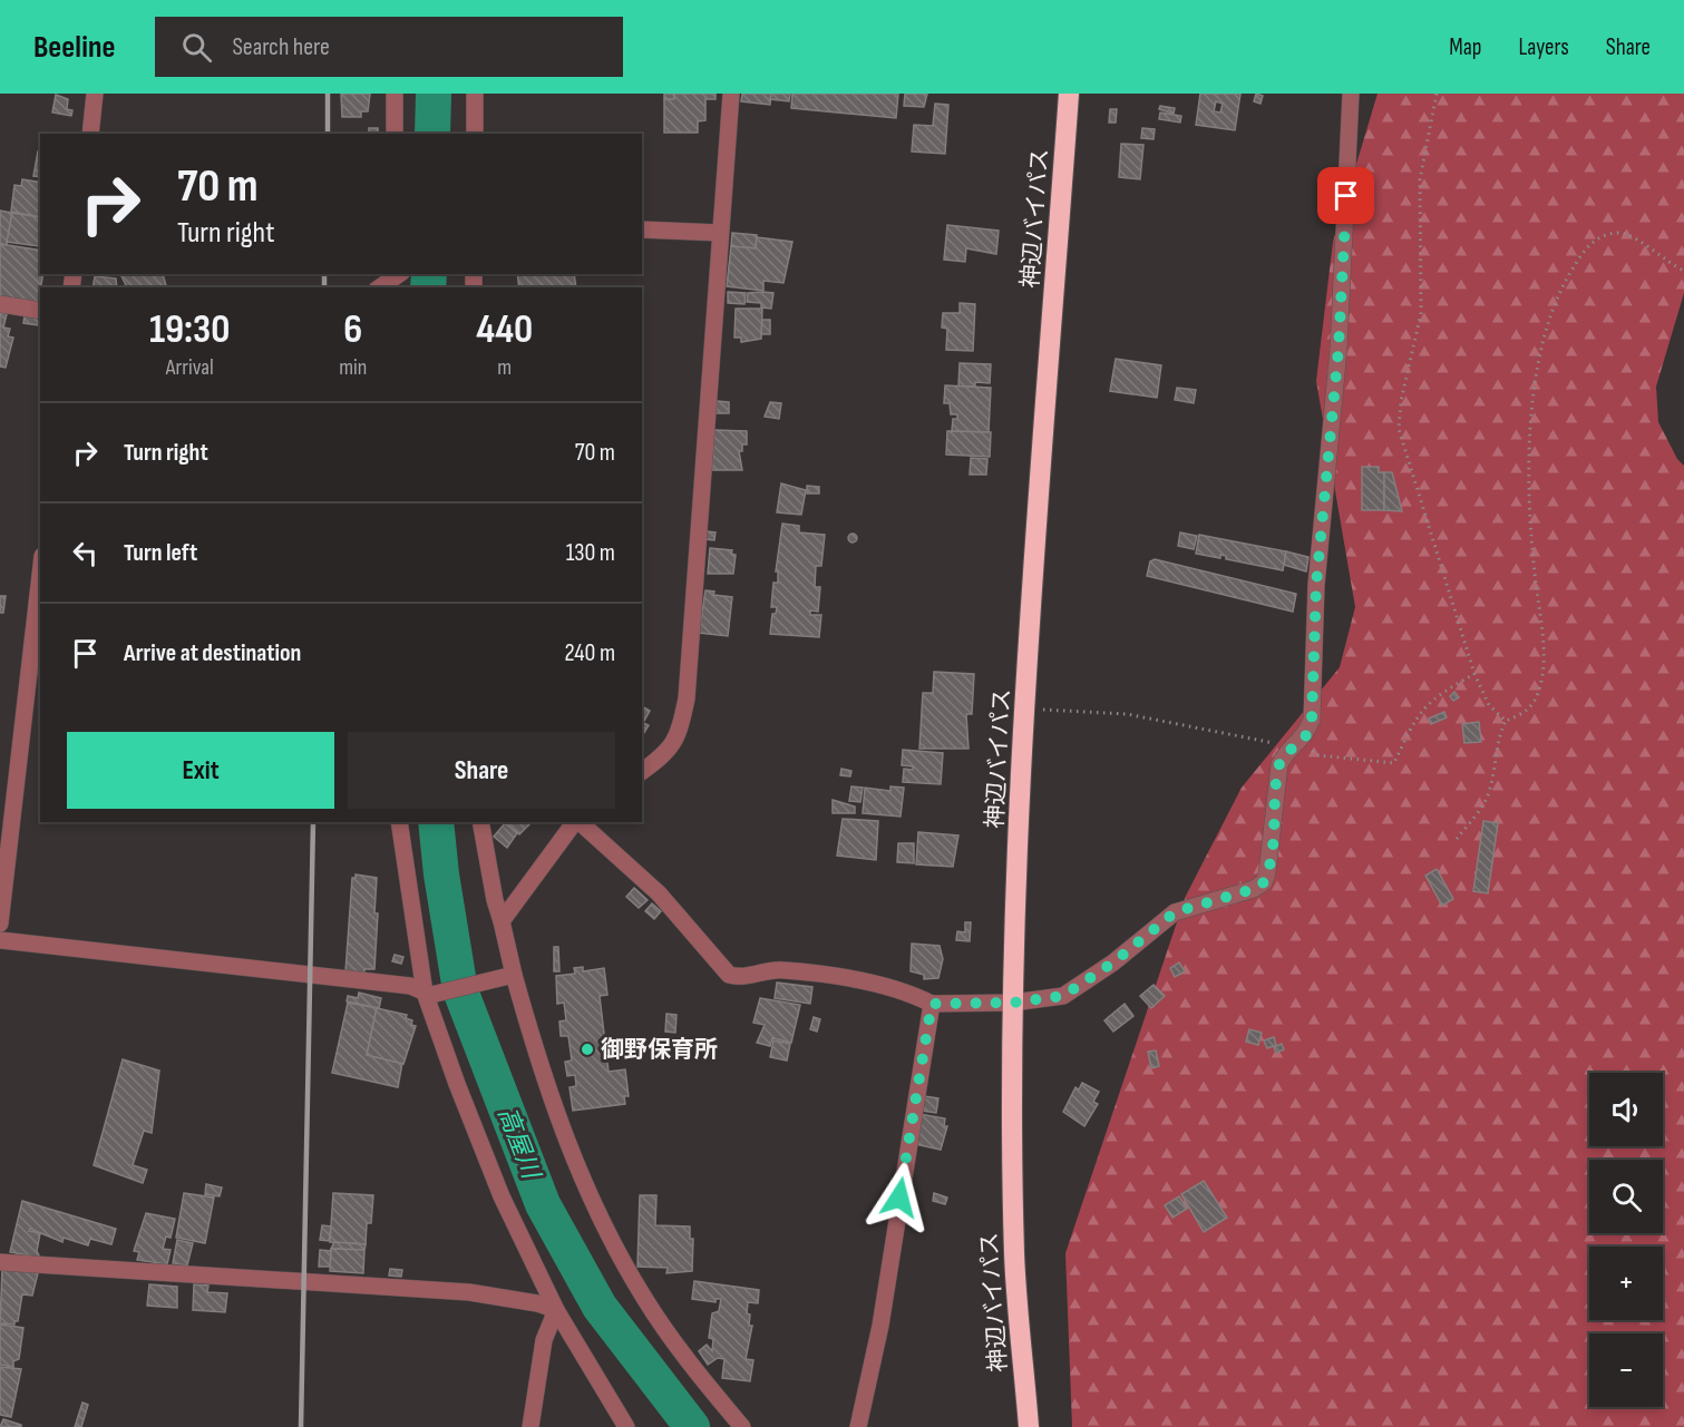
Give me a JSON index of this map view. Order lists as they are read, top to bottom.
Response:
{
  "streets": {
    "highway": ["神辺バイパス"]
  },
  "water": ["高屋川"],
  "places": ["御野保育所"],
  "page": {
    "header": "Beeline",
    "search": "Search here",
    "nav": ["Map", "Layers", "Share"],
    "turn": ["70 m", "Turn right"],
    "eta": [
      "19:30",
      "Arrival",
      "6",
      "min",
      "440",
      "m"
    ],
    "list": [
      {
        "name": "Turn right",
        "value": "70 m"
      },
      {
        "name": "Turn left",
        "value": "130 m"
      },
      {
        "name": "Arrive at destination",
        "value": "240 m"
      }
    ],
    "buttons": ["Exit", "Share"],
    "map_buttons": ["+", "−"]
  }
}
